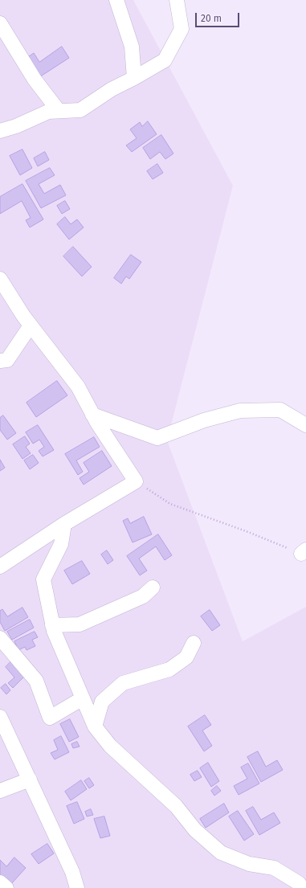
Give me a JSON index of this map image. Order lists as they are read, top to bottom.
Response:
{
  "scale_bar": "20 m"
}
